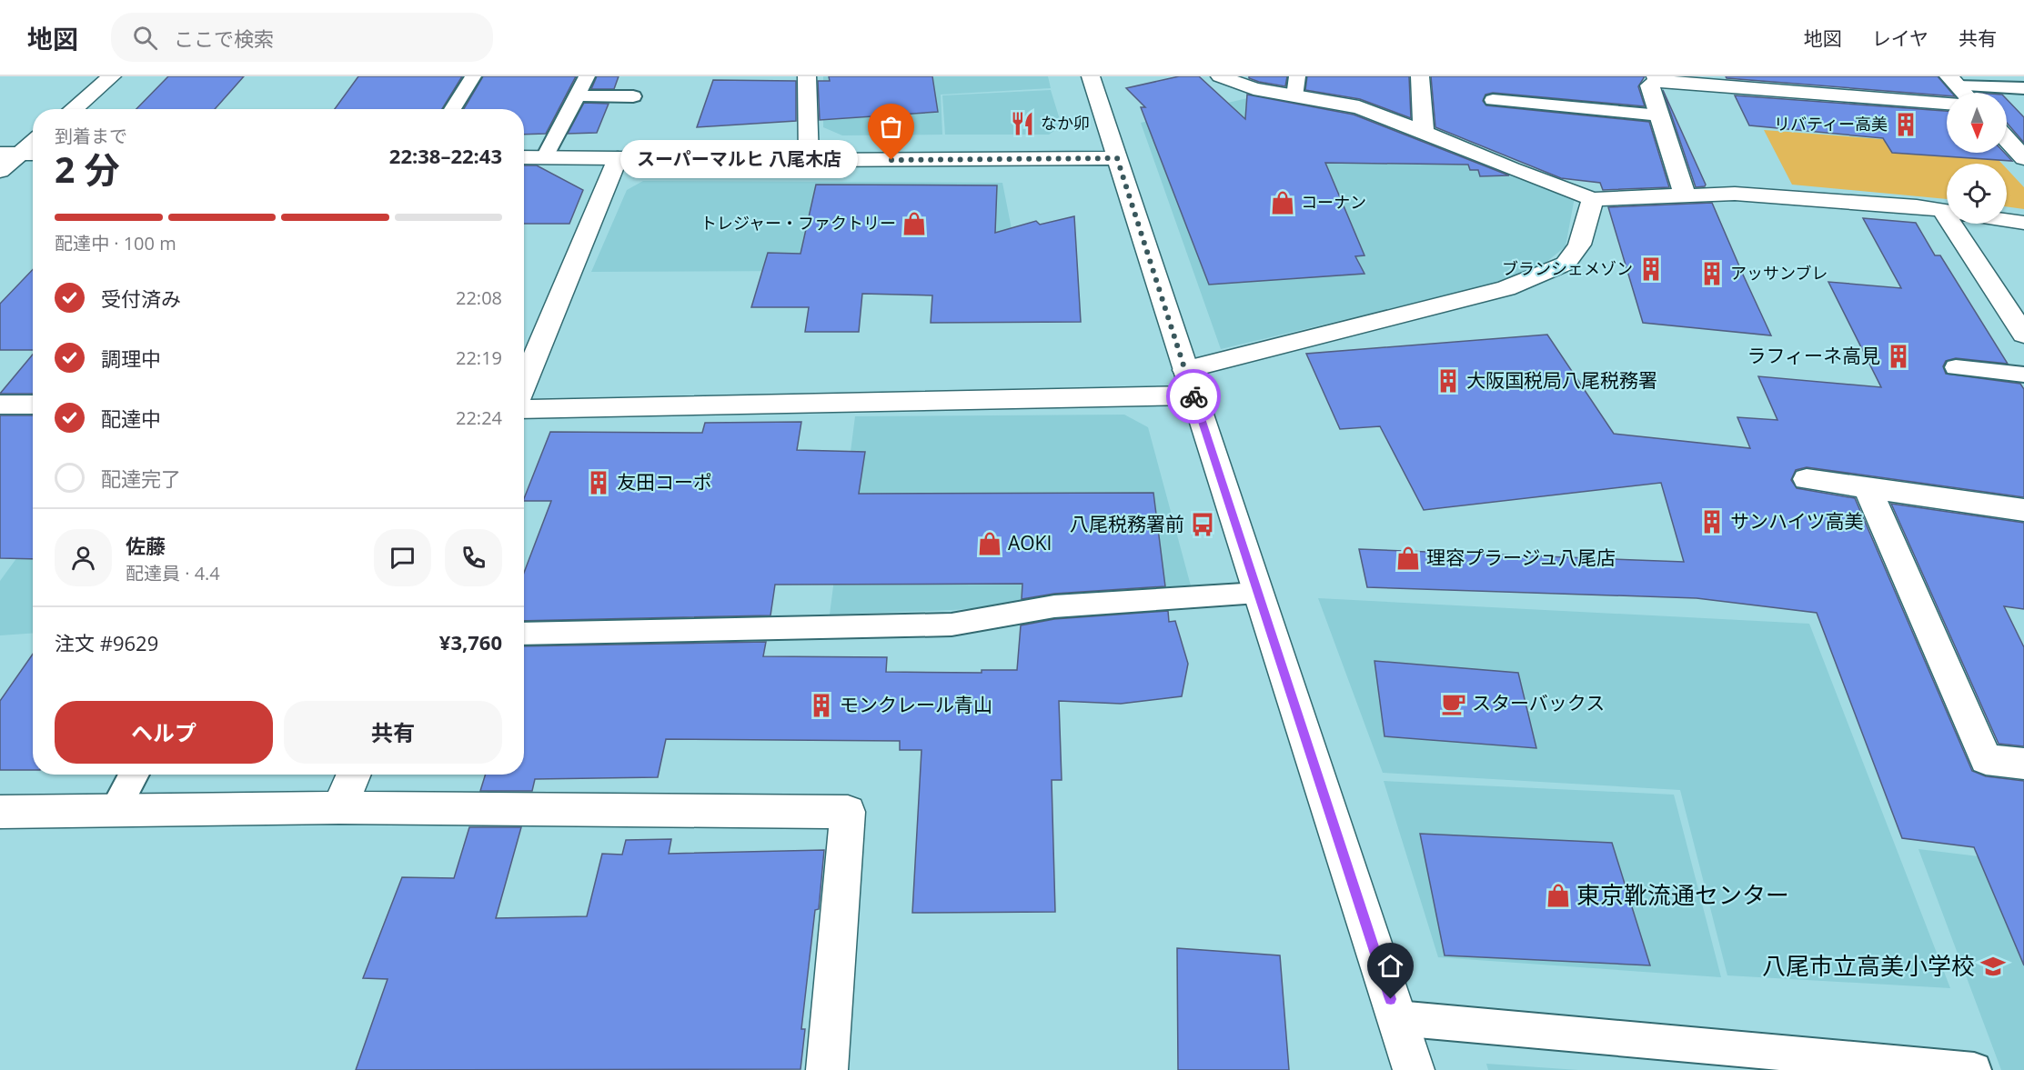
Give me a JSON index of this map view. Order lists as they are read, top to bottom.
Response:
{
  "places": {
    "restaurant": ["なか卯"],
    "building": [
      "リバティー高美",
      "ブランシェメゾン",
      "アッサンブレ",
      "ラフィーネ高見",
      "大阪国税局八尾税務署",
      "友田コーポ",
      "サンハイツ高美",
      "モンクレール青山"
    ],
    "other": ["スーパーマルヒ 八尾木店"],
    "shop": [
      "コーナン",
      "トレジャー・ファクトリー",
      "AOKI",
      "理容プラージュ八尾店",
      "東京靴流通センター"
    ],
    "bus stop": ["八尾税務署前"],
    "cafe": ["スターバックス"],
    "school or university": ["八尾市立高美小学校"]
  },
  "north": "bottom",
  "page": {
    "header": "地図",
    "search": "ここで検索",
    "nav": ["地図", "レイヤ", "共有"],
    "heading": ["2 分", "到着まで", "22:38–22:43"],
    "panel": [
      "佐藤",
      "配達員 · 4.4",
      "注文 #9629",
      "¥3,760"
    ],
    "bubble": "スーパーマルヒ 八尾木店",
    "bar": "配達中 · 100 m",
    "list": [
      ["受付済み", "22:08"],
      ["調理中", "22:19"],
      ["配達中", "22:24"],
      "配達完了"
    ],
    "buttons": ["ヘルプ", "共有"]
  }
}
